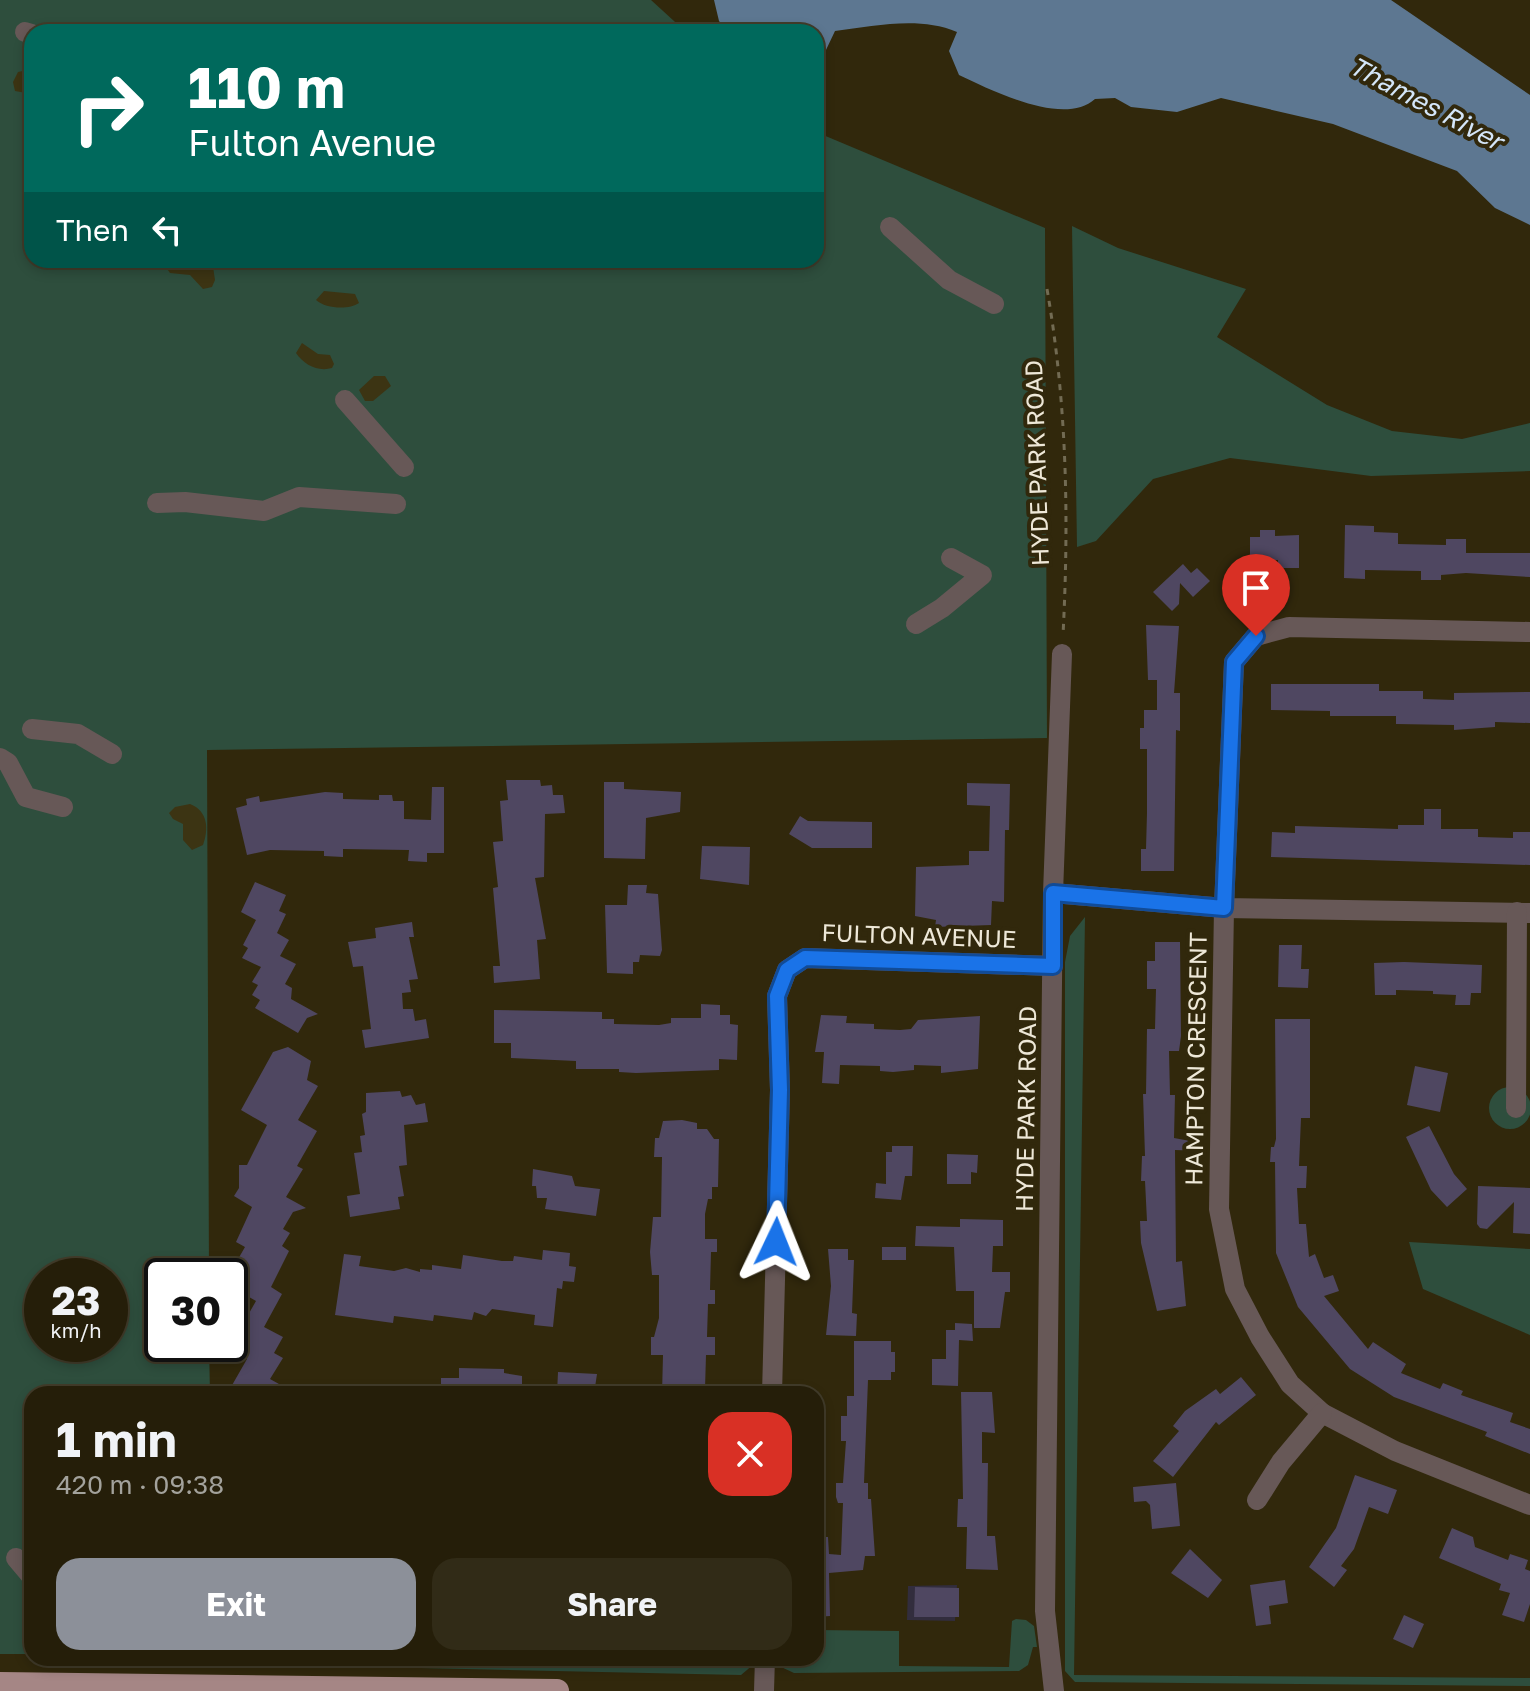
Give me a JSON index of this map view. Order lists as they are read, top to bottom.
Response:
{
  "streets": {
    "street": ["HYDE PARK ROAD", "FULTON AVENUE", "HAMPTON CRESCENT"]
  },
  "crossings": [
    ["HYDE PARK ROAD", "FULTON AVENUE"]
  ],
  "water": ["Thames River"],
  "page": {
    "turn": ["110 m", "Fulton Avenue"],
    "then": "Then",
    "speed": "23 km/h",
    "limit": "30",
    "heading": ["1 min", "420 m · 09:38"],
    "buttons": ["Exit", "Share"]
  }
}
